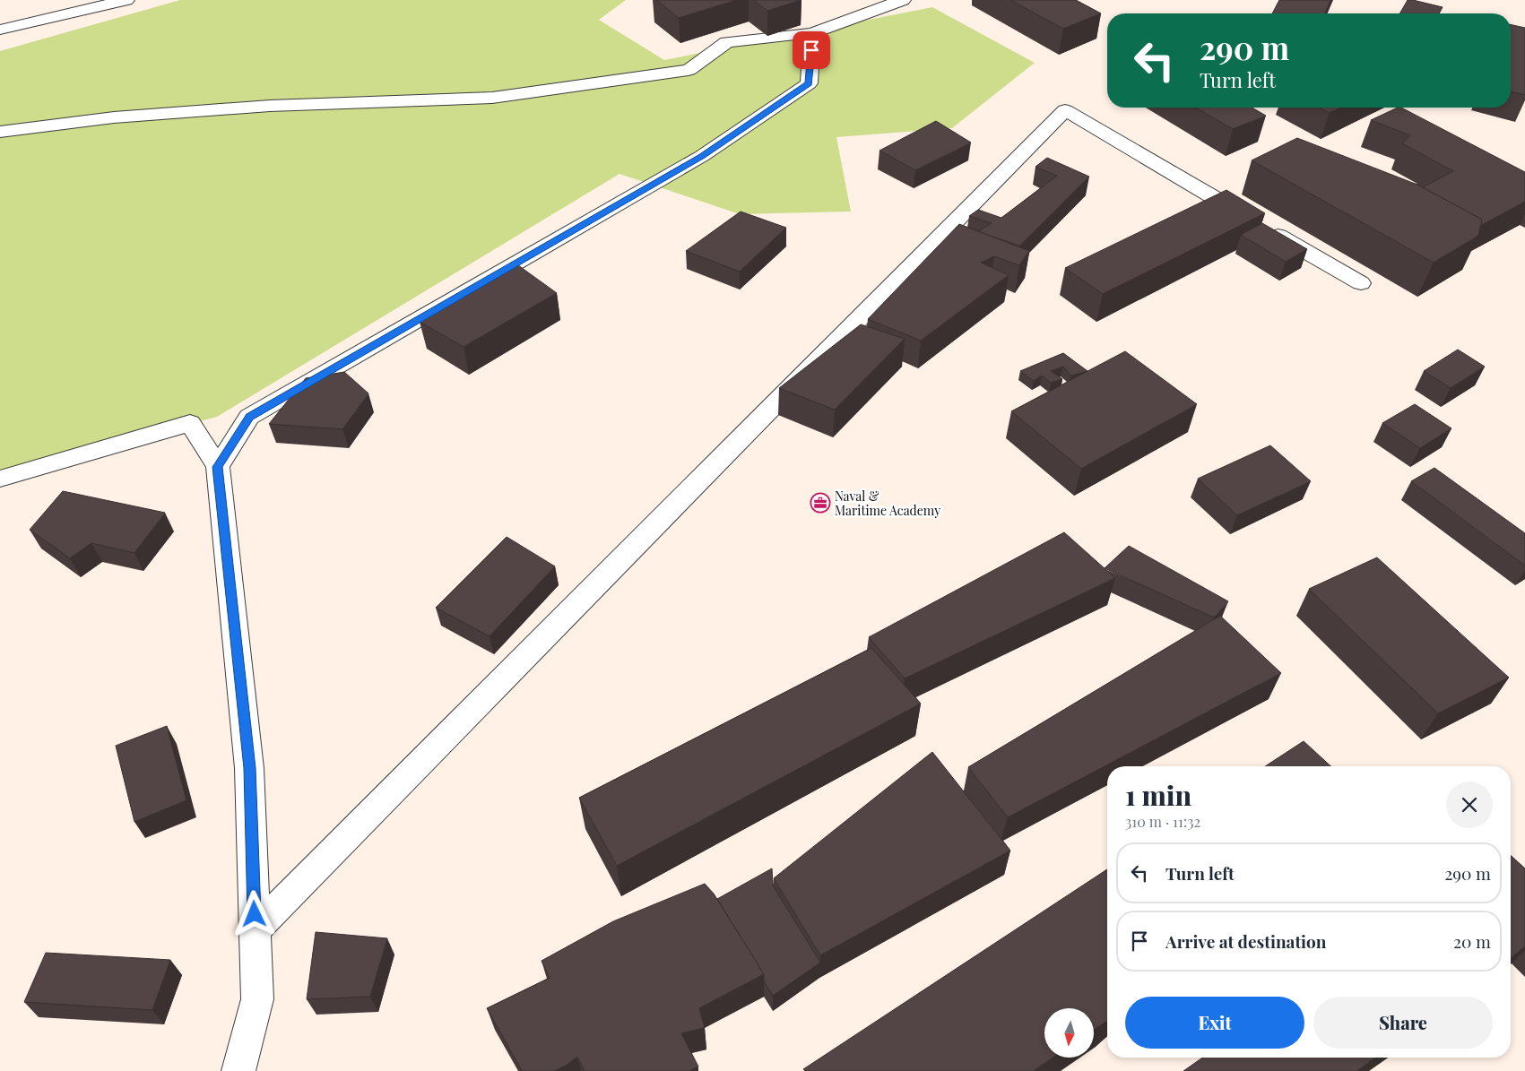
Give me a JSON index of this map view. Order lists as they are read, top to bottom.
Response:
{
  "places": {
    "office": ["Naval & Maritime Academy"]
  },
  "north": "bottom",
  "page": {
    "turn": ["290 m", "Turn left"],
    "heading": ["1 min", "310 m · 11:32"],
    "list": [
      {
        "name": "Turn left",
        "value": "290 m"
      },
      {
        "name": "Arrive at destination",
        "value": "20 m"
      }
    ],
    "buttons": ["Exit", "Share"]
  }
}
